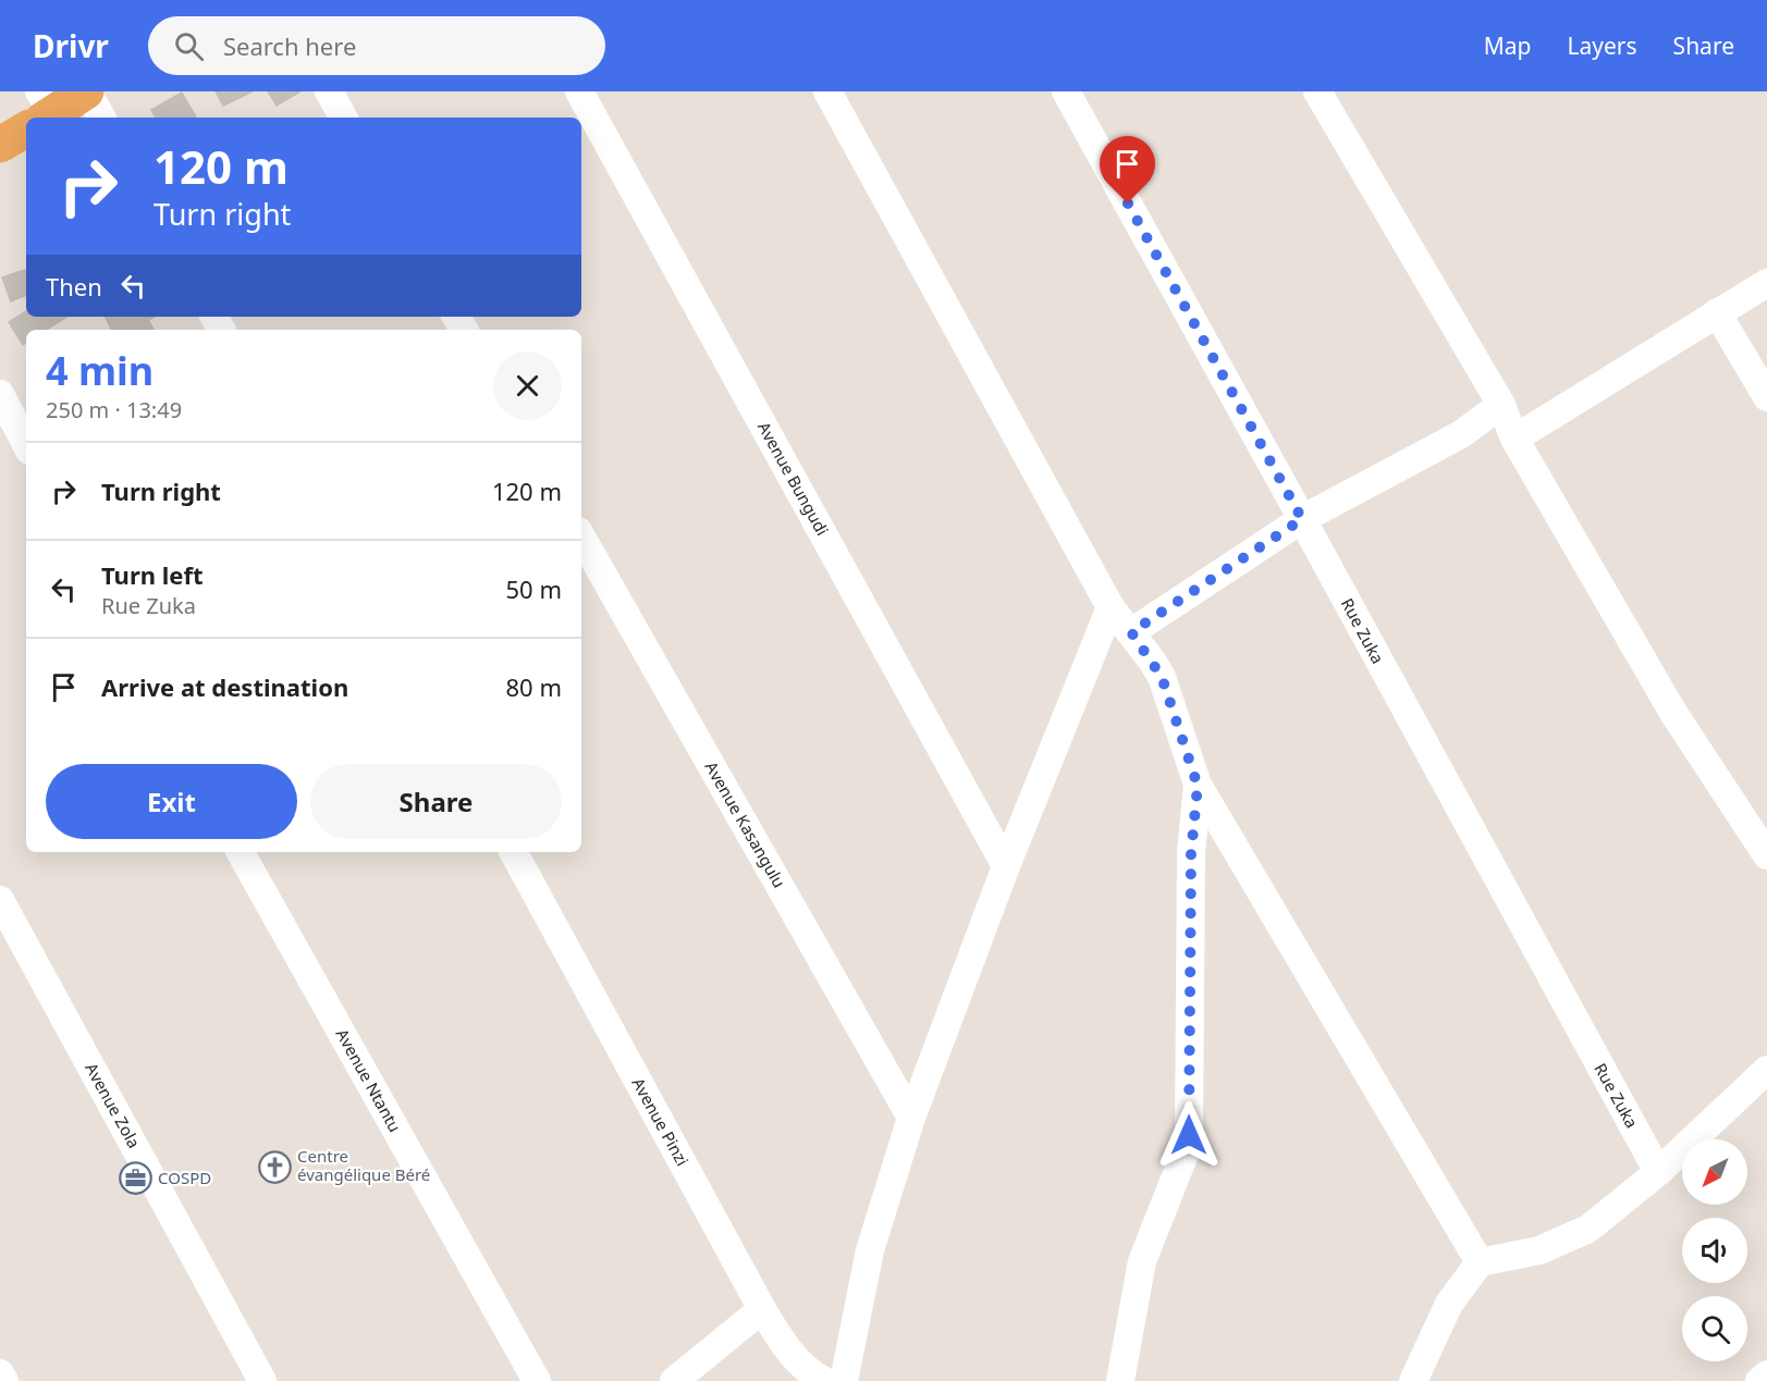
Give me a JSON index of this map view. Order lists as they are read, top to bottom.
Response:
{
  "streets": {
    "street": [
      "Avenue Bungudi",
      "Rue Zuka",
      "Avenue Kasangulu",
      "Avenue Ntantu",
      "Avenue Zola",
      "Avenue Pinzi"
    ]
  },
  "places": {
    "church": ["Centre évangélique Béré"],
    "office": ["COSPD"]
  },
  "north": "bottom left",
  "page": {
    "header": "Drivr",
    "search": "Search here",
    "nav": ["Map", "Layers", "Share"],
    "turn": ["120 m", "Turn right"],
    "then": "Then",
    "heading": ["4 min", "250 m · 13:49"],
    "list": [
      {
        "name": "Turn right",
        "value": "120 m"
      },
      {
        "name": "Turn left",
        "note": "Rue Zuka",
        "value": "50 m"
      },
      {
        "name": "Arrive at destination",
        "value": "80 m"
      }
    ],
    "buttons": ["Exit", "Share"]
  }
}
